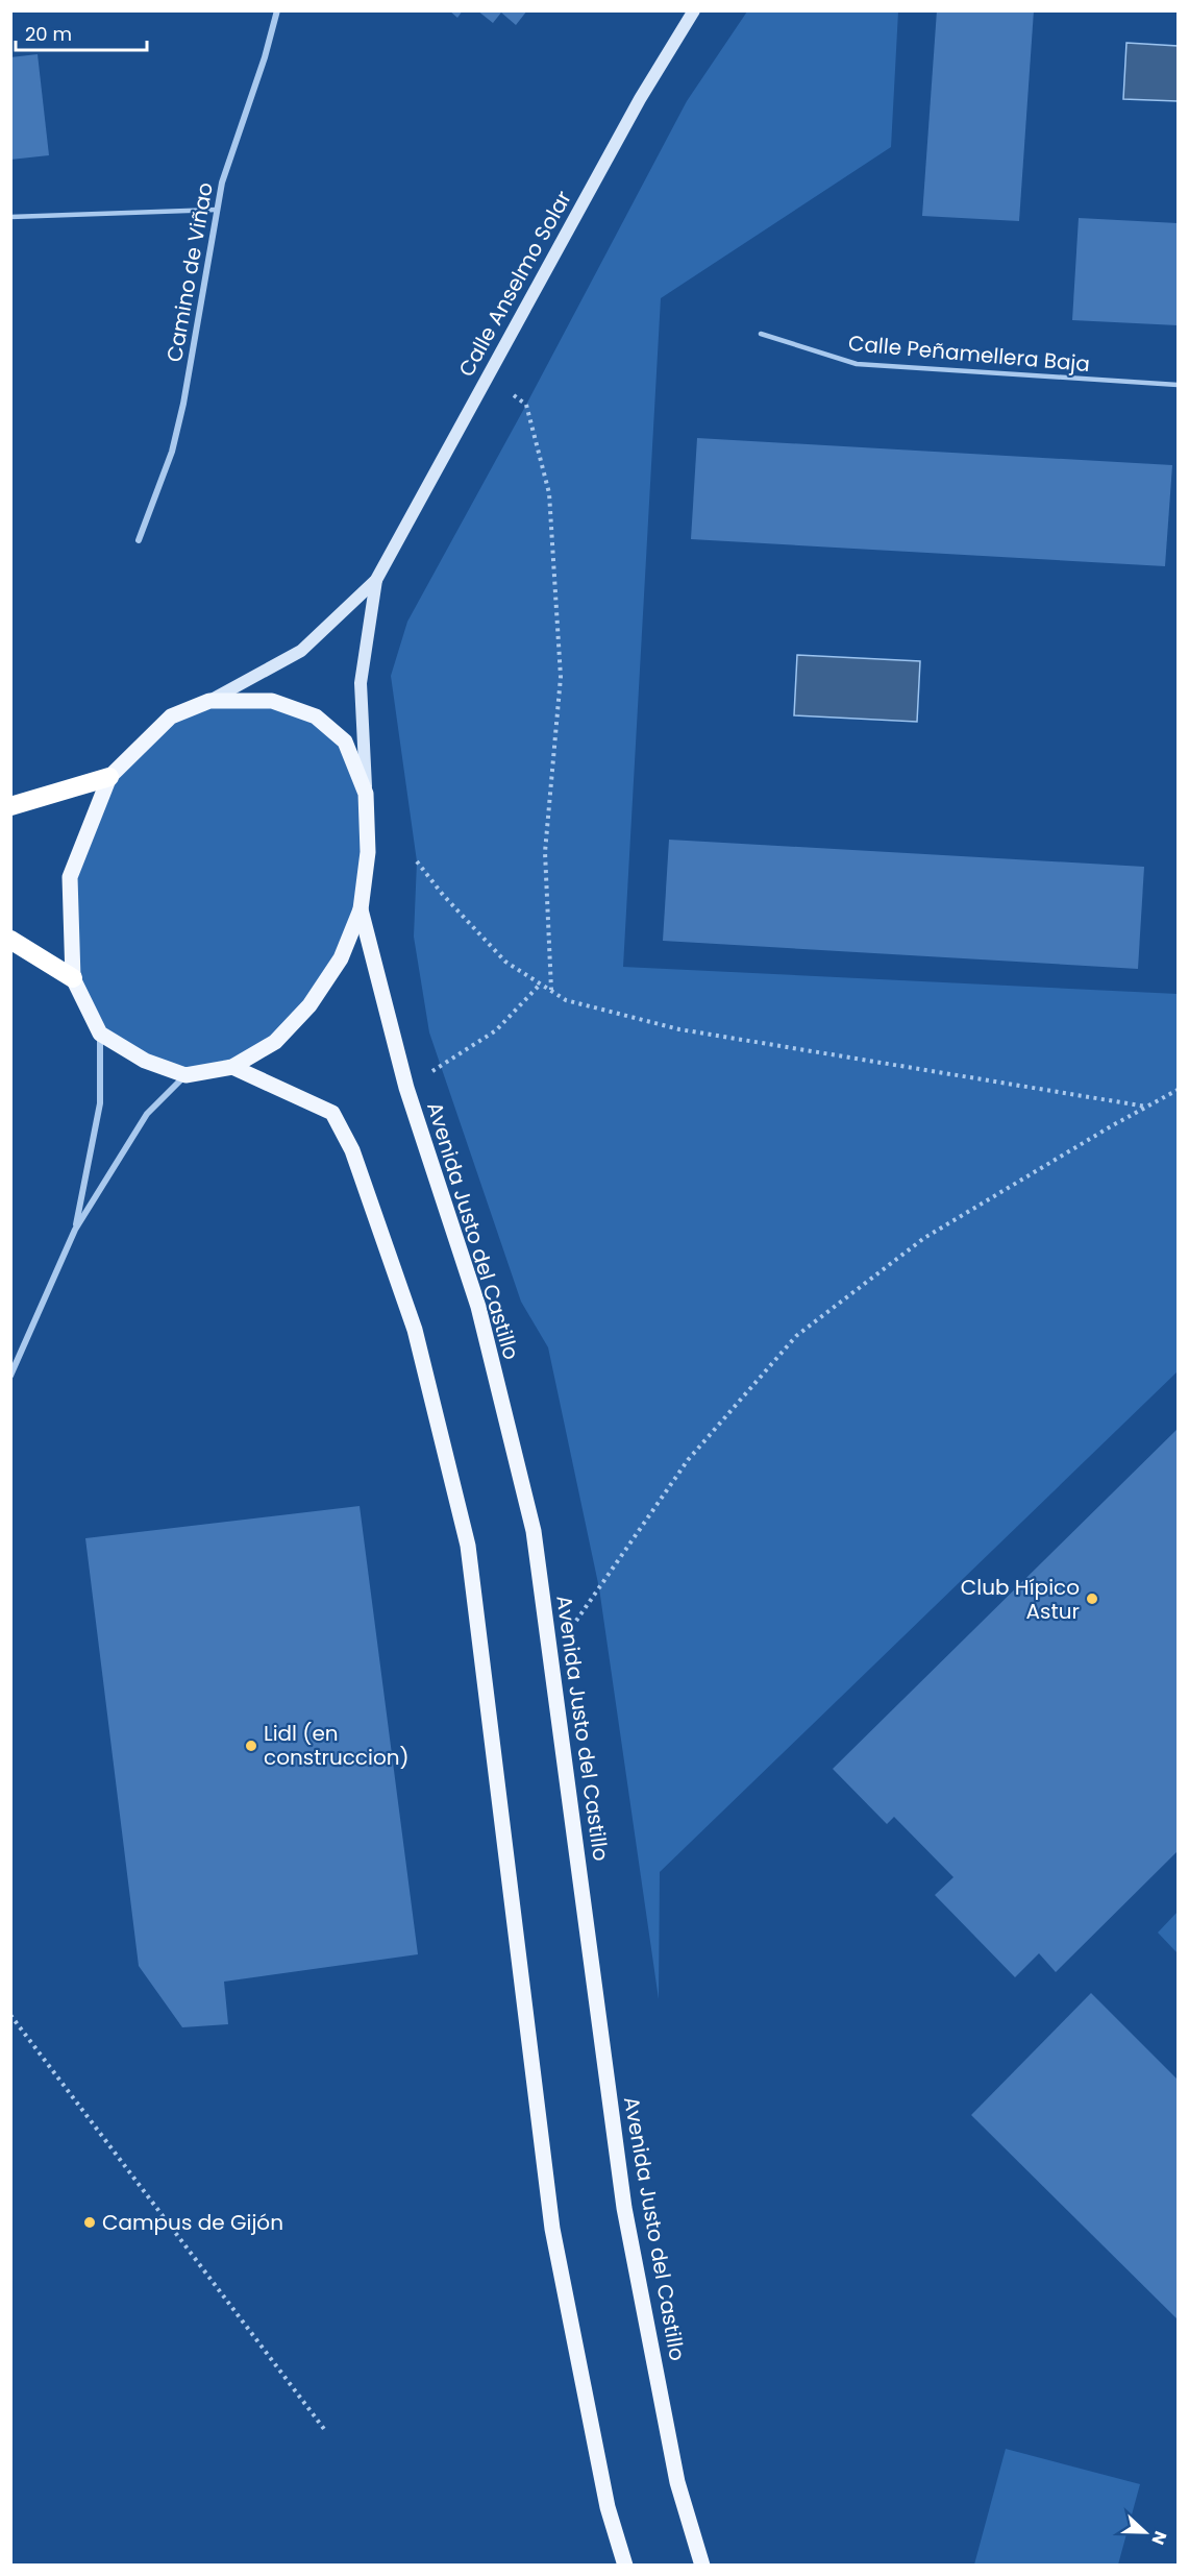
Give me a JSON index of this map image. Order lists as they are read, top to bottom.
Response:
{
  "streets": {
    "main road": ["Calle Anselmo Solar", "Avenida Justo del Castillo"],
    "street": ["Camino de Viñao"],
    "lane": ["Calle Peñamellera Baja"]
  },
  "places": ["Club Hípico Astur", "Lidl (en construccion)", "Campus de Gijón"],
  "scale_bar": "20 m",
  "north": "right"
}
